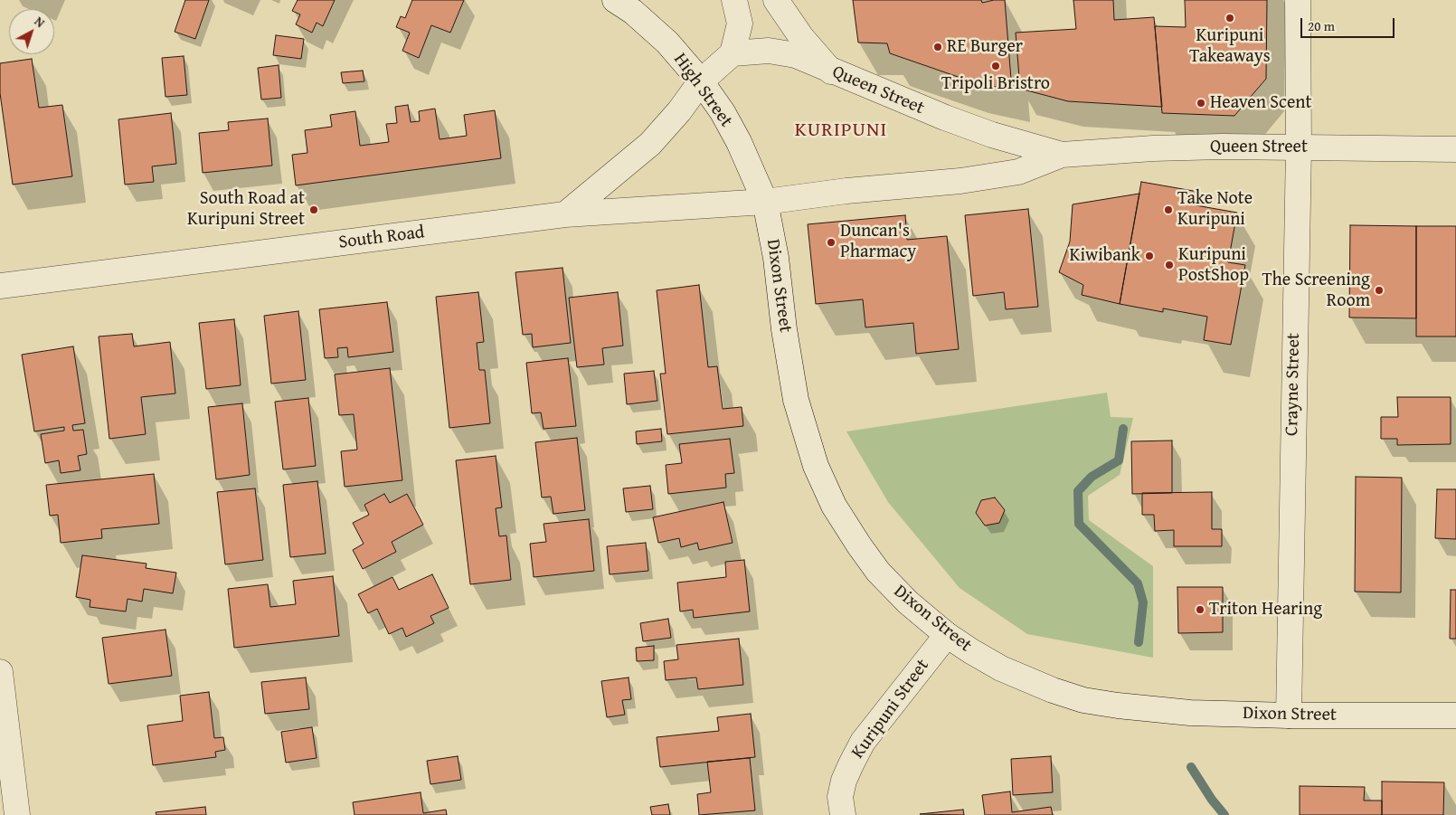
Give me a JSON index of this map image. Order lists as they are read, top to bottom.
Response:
{
  "streets": {
    "street": [
      "High Street",
      "Queen Street",
      "South Road",
      "Dixon Street",
      "Crayne Street",
      "Kuripuni Street"
    ]
  },
  "crossings": [
    ["High Street", "Queen Street"],
    ["High Street", "South Road"],
    ["High Street", "Dixon Street"],
    ["Queen Street", "South Road"],
    ["Queen Street", "Dixon Street"],
    ["Queen Street", "Crayne Street"],
    ["South Road", "Dixon Street"],
    ["Dixon Street", "Crayne Street"],
    ["Dixon Street", "Kuripuni Street"]
  ],
  "districts": ["KURIPUNI"],
  "places": [
    "Kuripuni Takeaways",
    "RE Burger",
    "Tripoli Bristro",
    "Heaven Scent",
    "South Road at Kuripuni Street",
    "Take Note Kuripuni",
    "Duncan's Pharmacy",
    "Kiwibank",
    "Kuripuni PostShop",
    "The Screening Room",
    "Triton Hearing"
  ],
  "scale_bar": "20 m",
  "north": "top right"
}
